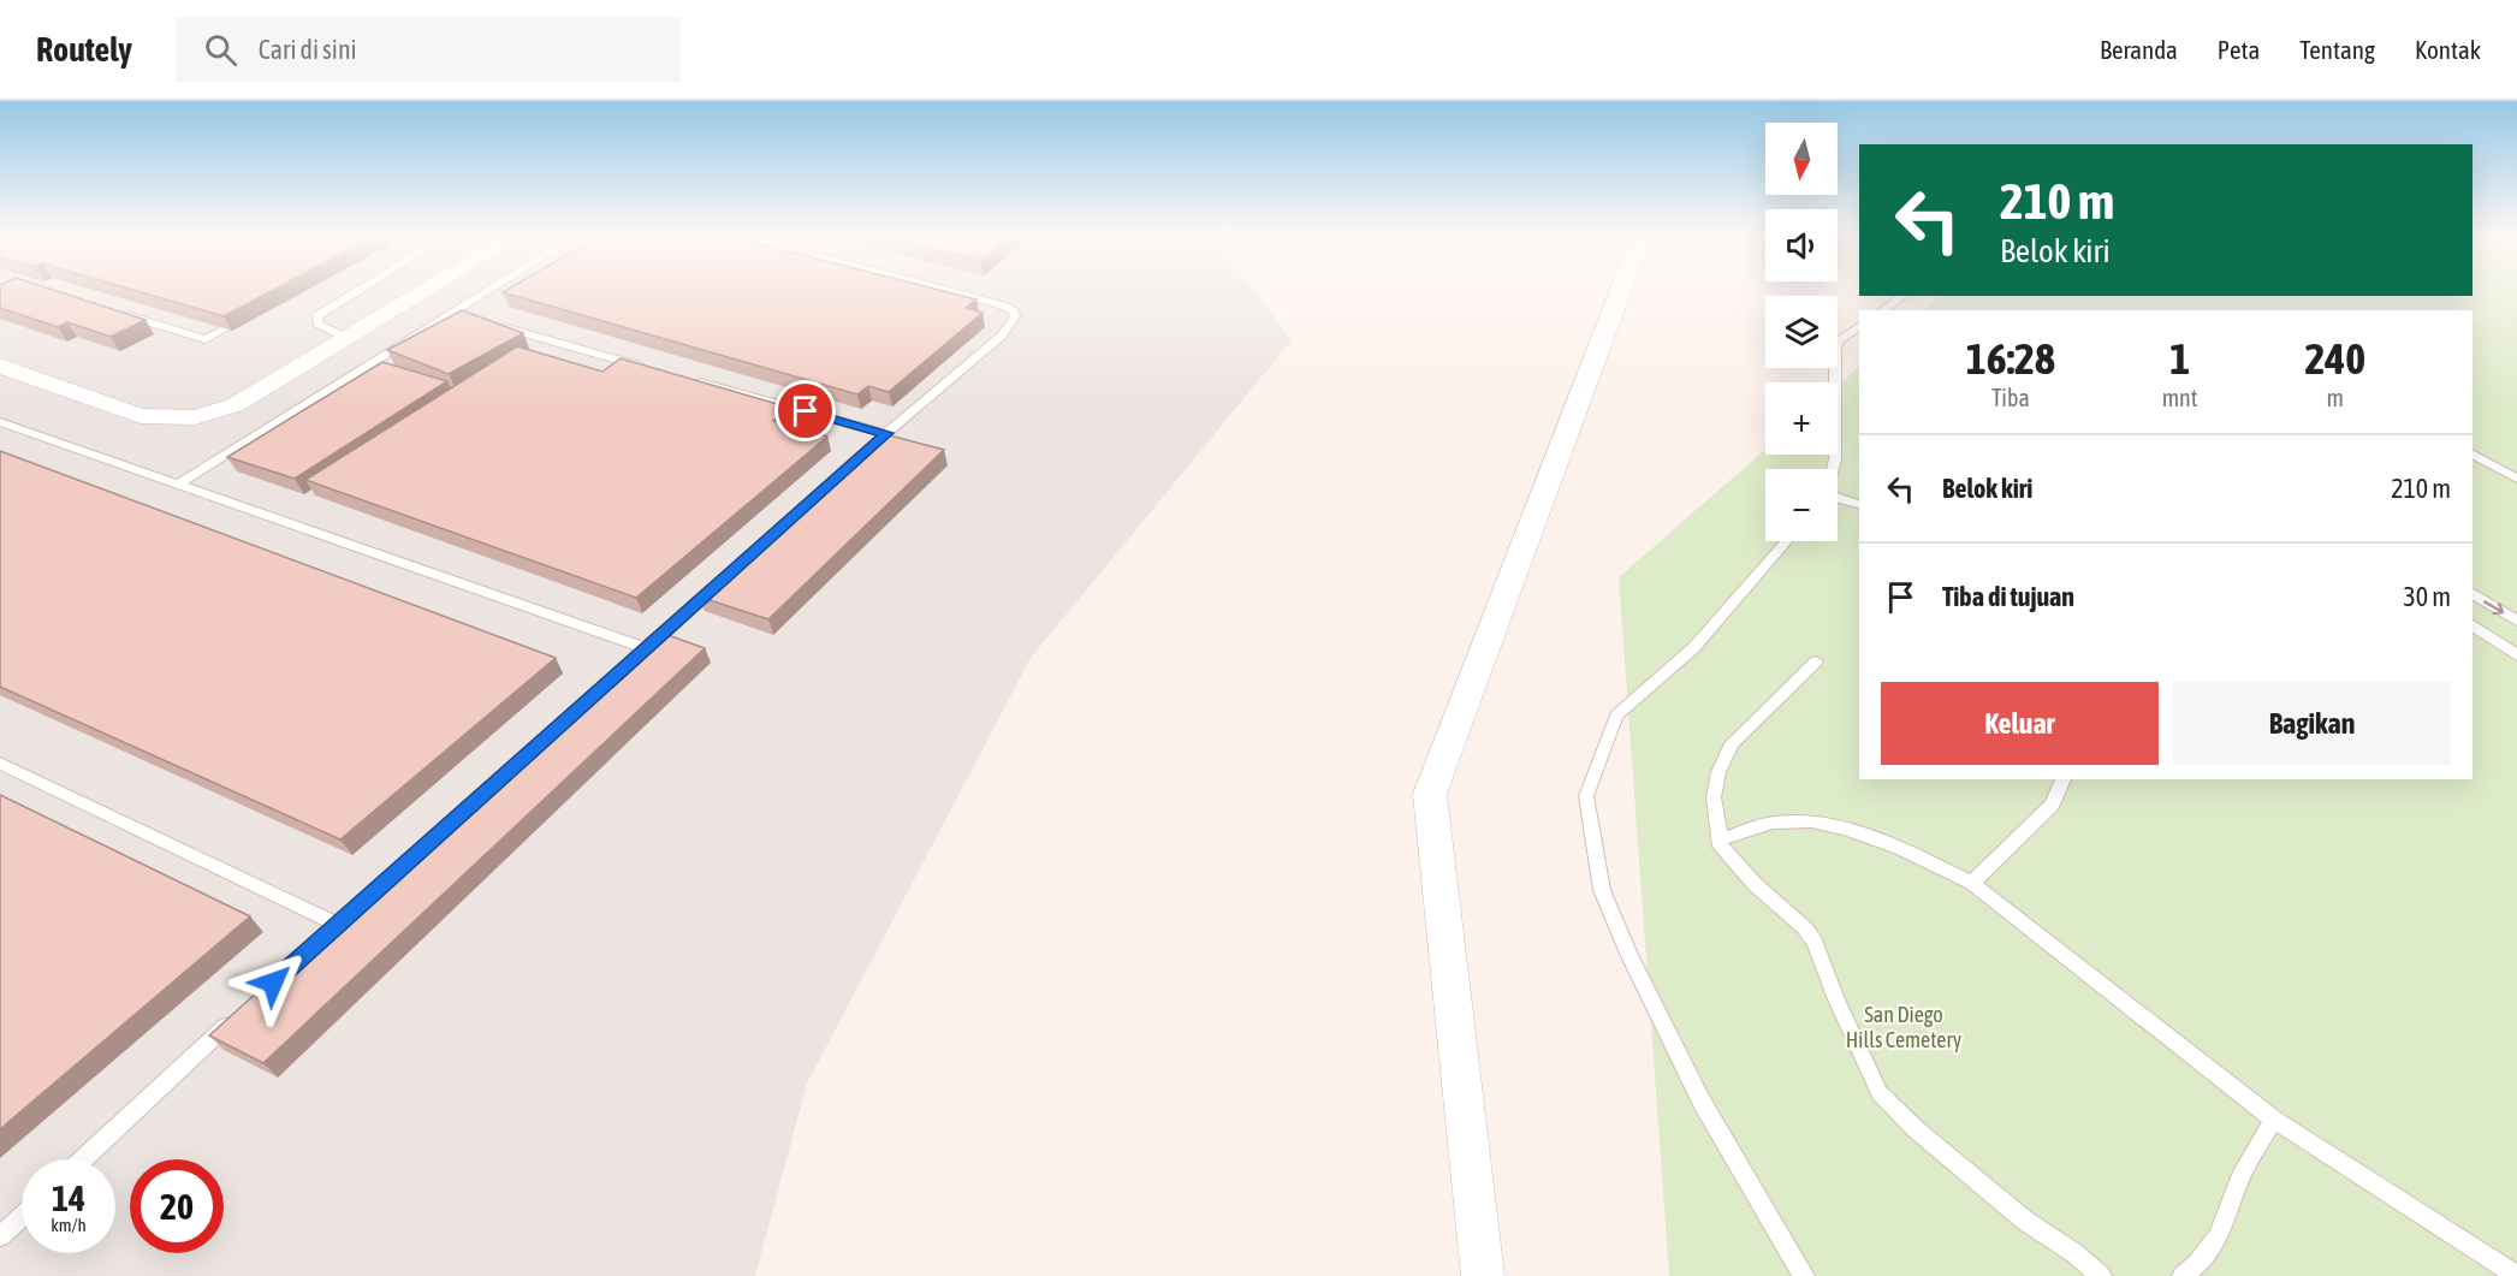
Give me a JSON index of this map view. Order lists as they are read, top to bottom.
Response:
{
  "parks": ["San Diego Hills Cemetery"],
  "north": "bottom",
  "page": {
    "header": "Routely",
    "search": "Cari di sini",
    "nav": [
      "Beranda",
      "Peta",
      "Tentang",
      "Kontak"
    ],
    "map_buttons": ["+", "−"],
    "turn": ["210 m", "Belok kiri"],
    "eta": [
      "16:28",
      "Tiba",
      "1",
      "mnt",
      "240",
      "m"
    ],
    "list": [
      {
        "name": "Belok kiri",
        "value": "210 m"
      },
      {
        "name": "Tiba di tujuan",
        "value": "30 m"
      }
    ],
    "buttons": ["Keluar", "Bagikan"],
    "speed": "14 km/h",
    "limit": "20"
  }
}
